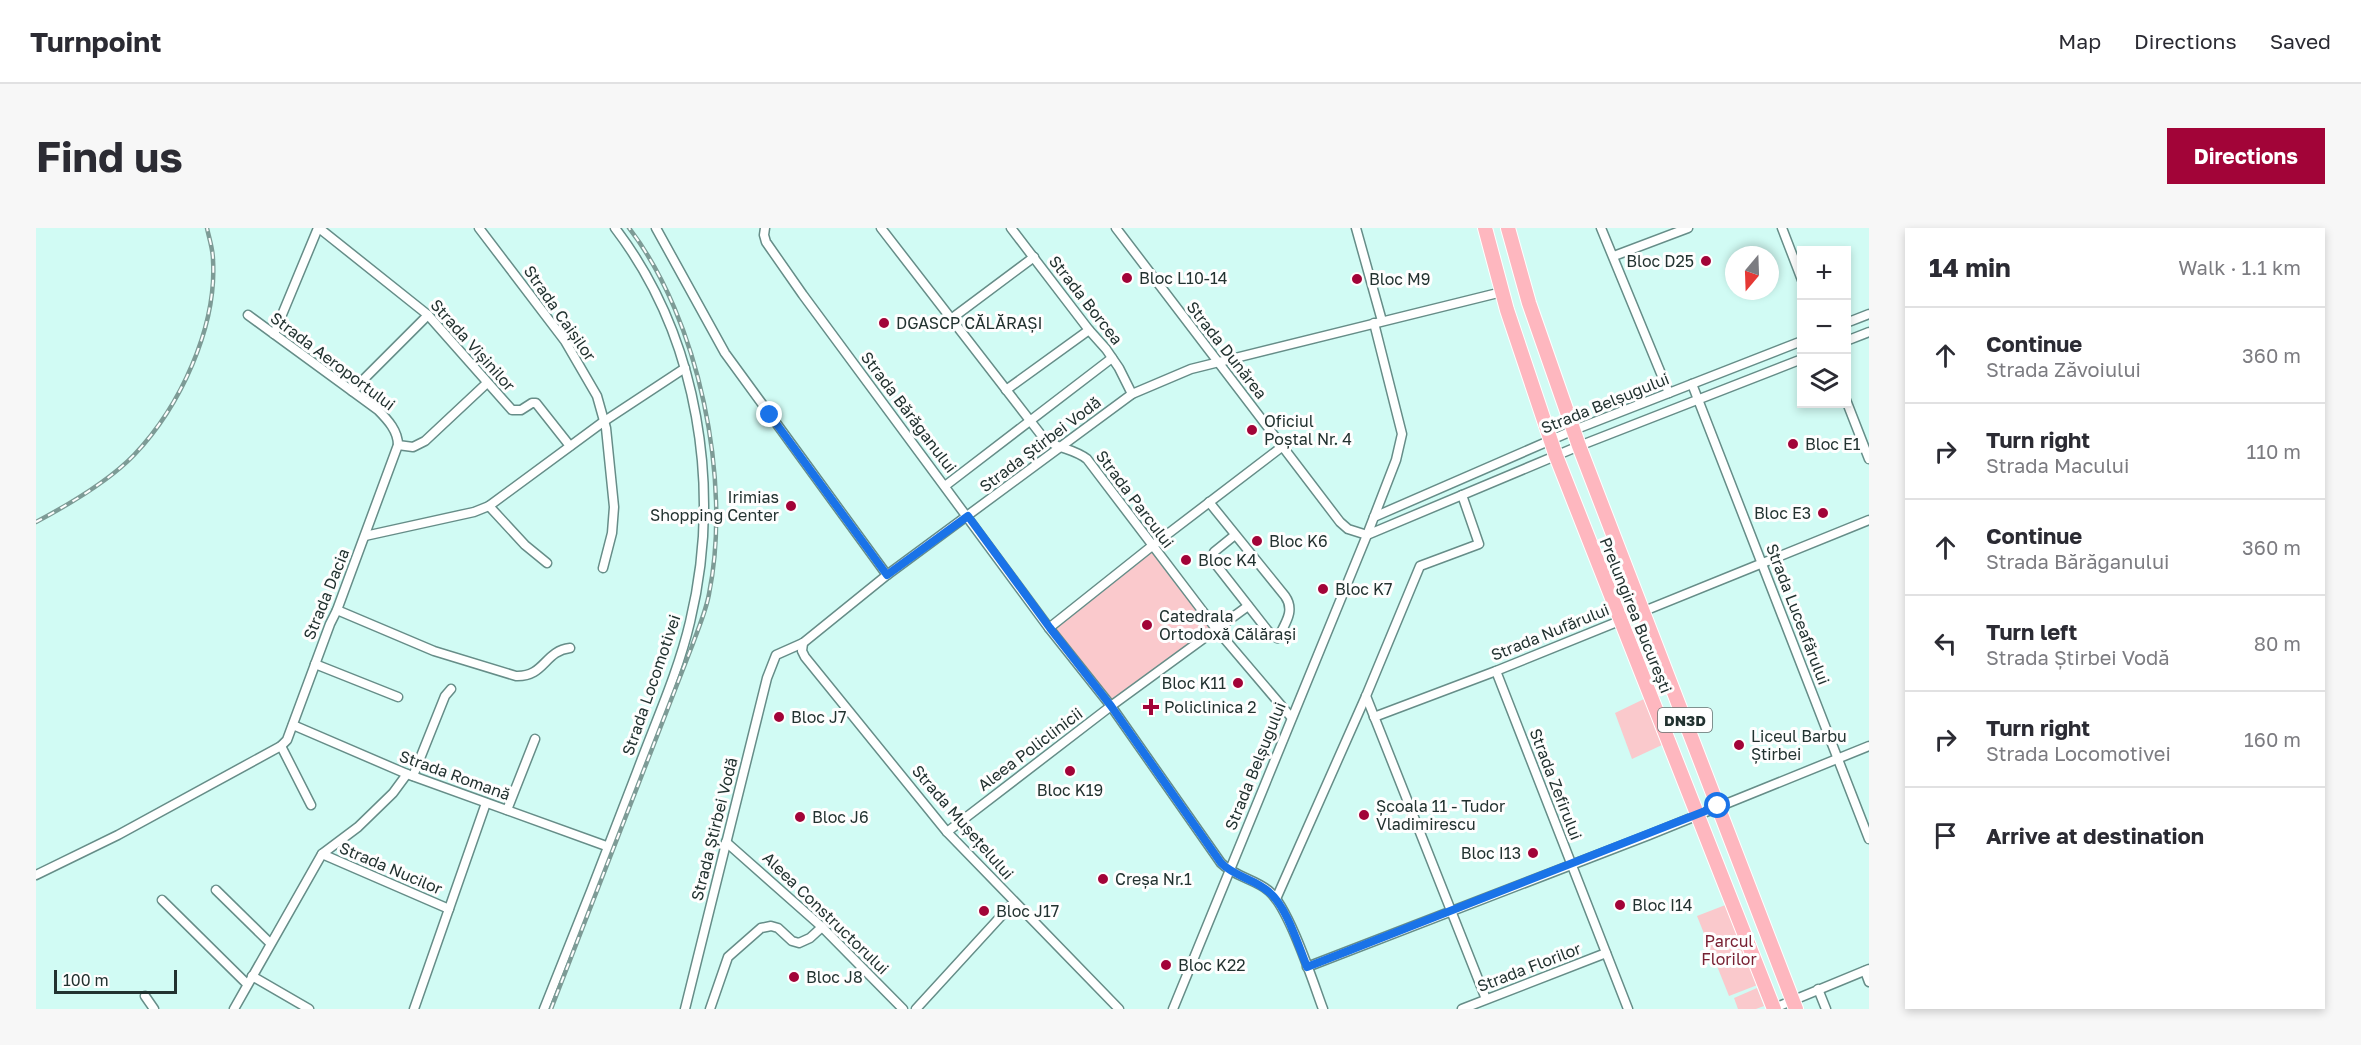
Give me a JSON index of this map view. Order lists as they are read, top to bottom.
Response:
{
  "streets": {
    "main road": ["Prelungirea București", "DN3D"],
    "street": [
      "Strada Borcea",
      "Strada Caișilor",
      "Strada Vișinilor",
      "Strada Dunărea",
      "Strada Aeroportului",
      "Strada Belșugului",
      "Strada Bărăganului",
      "Strada Știrbei Vodă",
      "Strada Parcului",
      "Strada Dacia",
      "Strada Luceafărului",
      "Strada Nufărului",
      "Strada Locomotivei",
      "Aleea Policlinicii",
      "Strada Romană",
      "Strada Zefirului",
      "Strada Mușețelului",
      "Strada Nucilor",
      "Aleea Constructorului",
      "Strada Florilor"
    ]
  },
  "crossings": [
    ["Strada Borcea", "Strada Știrbei Vodă"],
    ["Strada Caișilor", "Strada Dacia"],
    ["Strada Vișinilor", "Strada Dacia"],
    ["Strada Dunărea", "Strada Belșugului"],
    ["Strada Dunărea", "Strada Știrbei Vodă"],
    ["Strada Belșugului", "Strada Bărăganului"],
    ["Strada Belșugului", "Strada Parcului"],
    ["Strada Belșugului", "Strada Luceafărului"],
    ["Strada Belșugului", "Prelungirea București"],
    ["Strada Bărăganului", "Strada Știrbei Vodă"],
    ["Strada Bărăganului", "Aleea Policlinicii"],
    ["Strada Știrbei Vodă", "Strada Parcului"],
    ["Strada Știrbei Vodă", "Prelungirea București"],
    ["Strada Știrbei Vodă", "Strada Mușețelului"],
    ["Strada Știrbei Vodă", "Aleea Constructorului"],
    ["Strada Parcului", "Aleea Policlinicii"],
    ["Strada Dacia", "Strada Locomotivei"],
    ["Strada Dacia", "Strada Romană"],
    ["Strada Luceafărului", "Strada Nufărului"],
    ["Prelungirea București", "Strada Nufărului"],
    ["Strada Nufărului", "Strada Zefirului"],
    ["Strada Locomotivei", "Strada Romană"],
    ["Aleea Policlinicii", "Strada Mușețelului"],
    ["Strada Zefirului", "Strada Florilor"]
  ],
  "parks": ["Parcul Florilor"],
  "places": {
    "other": [
      "Bloc D25",
      "Bloc L10-14",
      "Bloc M9",
      "DGASCP CĂLĂRAȘI",
      "Oficiul Poștal Nr. 4",
      "Bloc E1",
      "Irimias Shopping Center",
      "Bloc E3",
      "Bloc K6",
      "Bloc K4",
      "Bloc K7",
      "Catedrala Ortodoxă Călărași",
      "Bloc K11",
      "Bloc J7",
      "Liceul Barbu Știrbei",
      "Bloc K19",
      "Școala 11 - Tudor Vladimirescu",
      "Bloc J6",
      "Bloc I13",
      "Creșa Nr.1",
      "Bloc I14",
      "Bloc J17",
      "Bloc K22",
      "Bloc J8"
    ],
    "health": ["Policlinica 2"]
  },
  "scale_bar": "100 m",
  "north": "bottom",
  "page": {
    "header": "Turnpoint",
    "nav": ["Map", "Directions", "Saved"],
    "buttons": "Directions",
    "title": "Find us",
    "heading": ["14 min", "Walk · 1.1 km"],
    "map_buttons": ["+", "−"],
    "list": [
      ["Continue", "Strada Zăvoiului", "360 m"],
      ["Turn right", "Strada Macului", "110 m"],
      ["Continue", "Strada Bărăganului", "360 m"],
      ["Turn left", "Strada Știrbei Vodă", "80 m"],
      ["Turn right", "Strada Locomotivei", "160 m"],
      "Arrive at destination"
    ],
    "scale": "100 m"
  }
}
